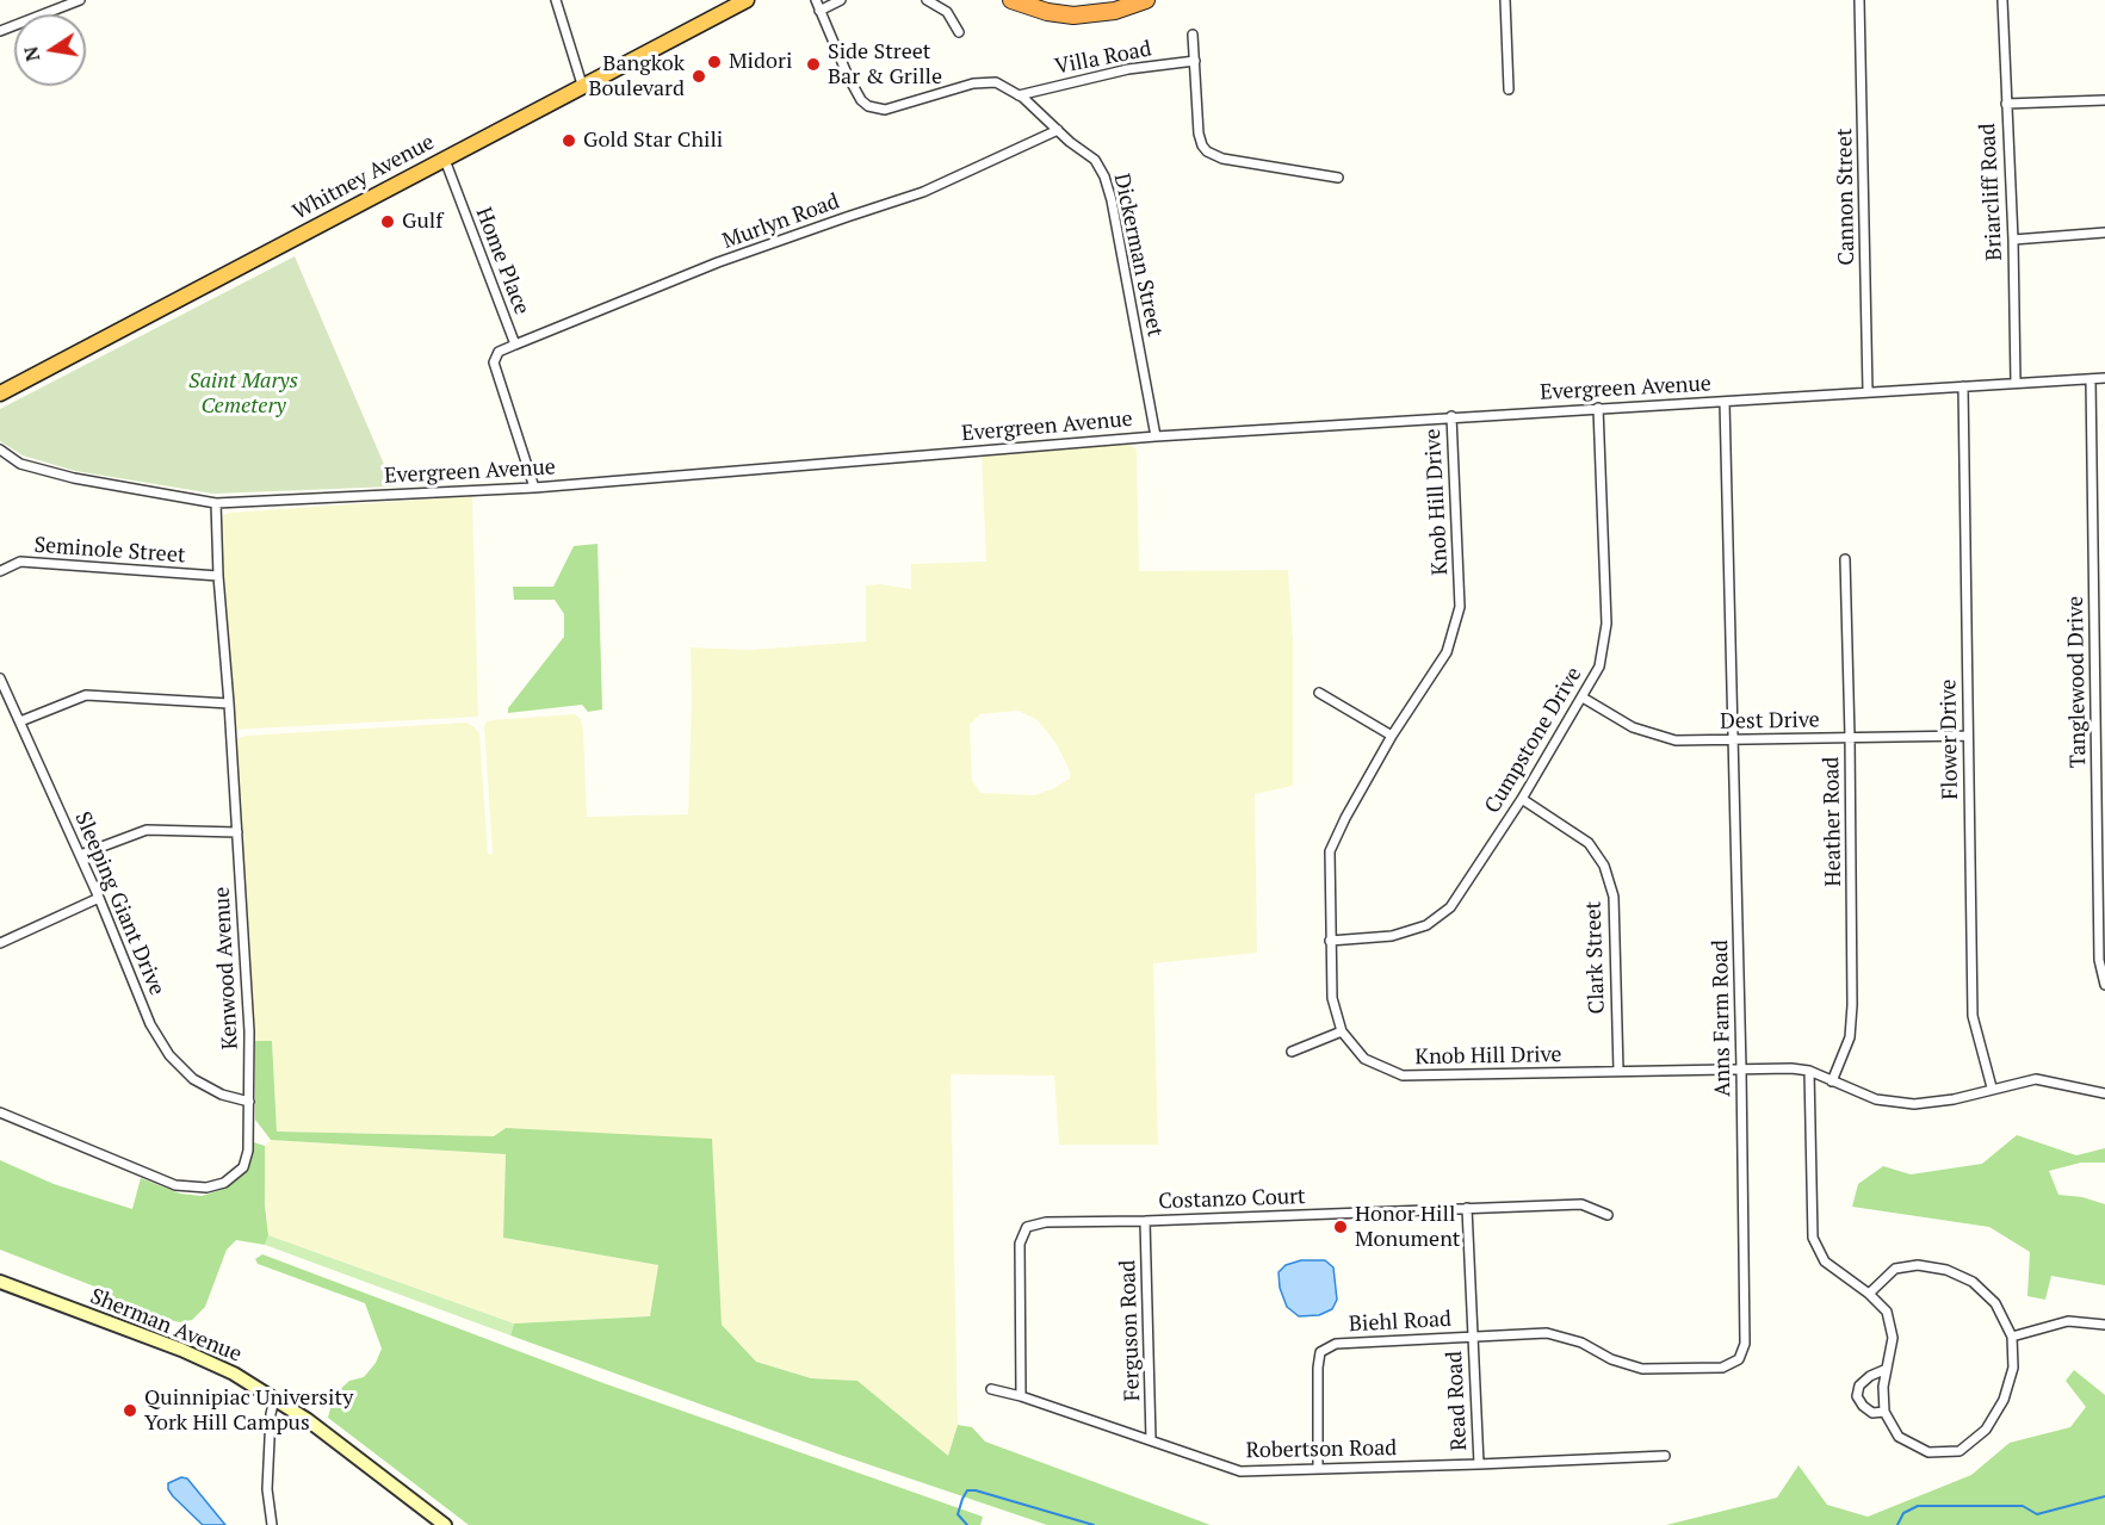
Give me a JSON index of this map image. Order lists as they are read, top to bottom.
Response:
{
  "streets": {
    "highway": ["Whitney Avenue"],
    "main road": ["Sherman Avenue"],
    "street": [
      "Villa Road",
      "Briarcliff Road",
      "Cannon Street",
      "Murlyn Road",
      "Dickerman Street",
      "Home Place",
      "Evergreen Avenue",
      "Knob Hill Drive",
      "Seminole Street",
      "Tanglewood Drive",
      "Dest Drive",
      "Flower Drive",
      "Cumpstone Drive",
      "Heather Road",
      "Sleeping Giant Drive",
      "Clark Street",
      "Kenwood Avenue",
      "Anns Farm Road",
      "Costanzo Court",
      "Biehl Road",
      "Ferguson Road",
      "Read Road",
      "Robertson Road"
    ]
  },
  "crossings": [
    ["Villa Road", "Dickerman Street"],
    ["Whitney Avenue", "Home Place"],
    ["Briarcliff Road", "Evergreen Avenue"],
    ["Cannon Street", "Evergreen Avenue"],
    ["Murlyn Road", "Dickerman Street"],
    ["Murlyn Road", "Home Place"],
    ["Dickerman Street", "Evergreen Avenue"],
    ["Home Place", "Evergreen Avenue"],
    ["Evergreen Avenue", "Knob Hill Drive"],
    ["Evergreen Avenue", "Tanglewood Drive"],
    ["Evergreen Avenue", "Flower Drive"],
    ["Evergreen Avenue", "Cumpstone Drive"],
    ["Evergreen Avenue", "Kenwood Avenue"],
    ["Evergreen Avenue", "Anns Farm Road"],
    ["Knob Hill Drive", "Flower Drive"],
    ["Knob Hill Drive", "Cumpstone Drive"],
    ["Knob Hill Drive", "Heather Road"],
    ["Knob Hill Drive", "Clark Street"],
    ["Knob Hill Drive", "Anns Farm Road"],
    ["Seminole Street", "Kenwood Avenue"],
    ["Dest Drive", "Flower Drive"],
    ["Dest Drive", "Cumpstone Drive"],
    ["Dest Drive", "Heather Road"],
    ["Dest Drive", "Anns Farm Road"],
    ["Cumpstone Drive", "Clark Street"],
    ["Sleeping Giant Drive", "Kenwood Avenue"],
    ["Anns Farm Road", "Biehl Road"],
    ["Anns Farm Road", "Read Road"],
    ["Costanzo Court", "Ferguson Road"],
    ["Costanzo Court", "Read Road"],
    ["Costanzo Court", "Robertson Road"],
    ["Biehl Road", "Read Road"],
    ["Biehl Road", "Robertson Road"],
    ["Ferguson Road", "Robertson Road"],
    ["Read Road", "Robertson Road"]
  ],
  "parks": ["Saint Marys Cemetery"],
  "places": [
    "Midori",
    "Side Street Bar & Grille",
    "Bangkok Boulevard",
    "Gold Star Chili",
    "Gulf",
    "Honor Hill Monument",
    "Quinnipiac University York Hill Campus"
  ],
  "north": "left"
}
